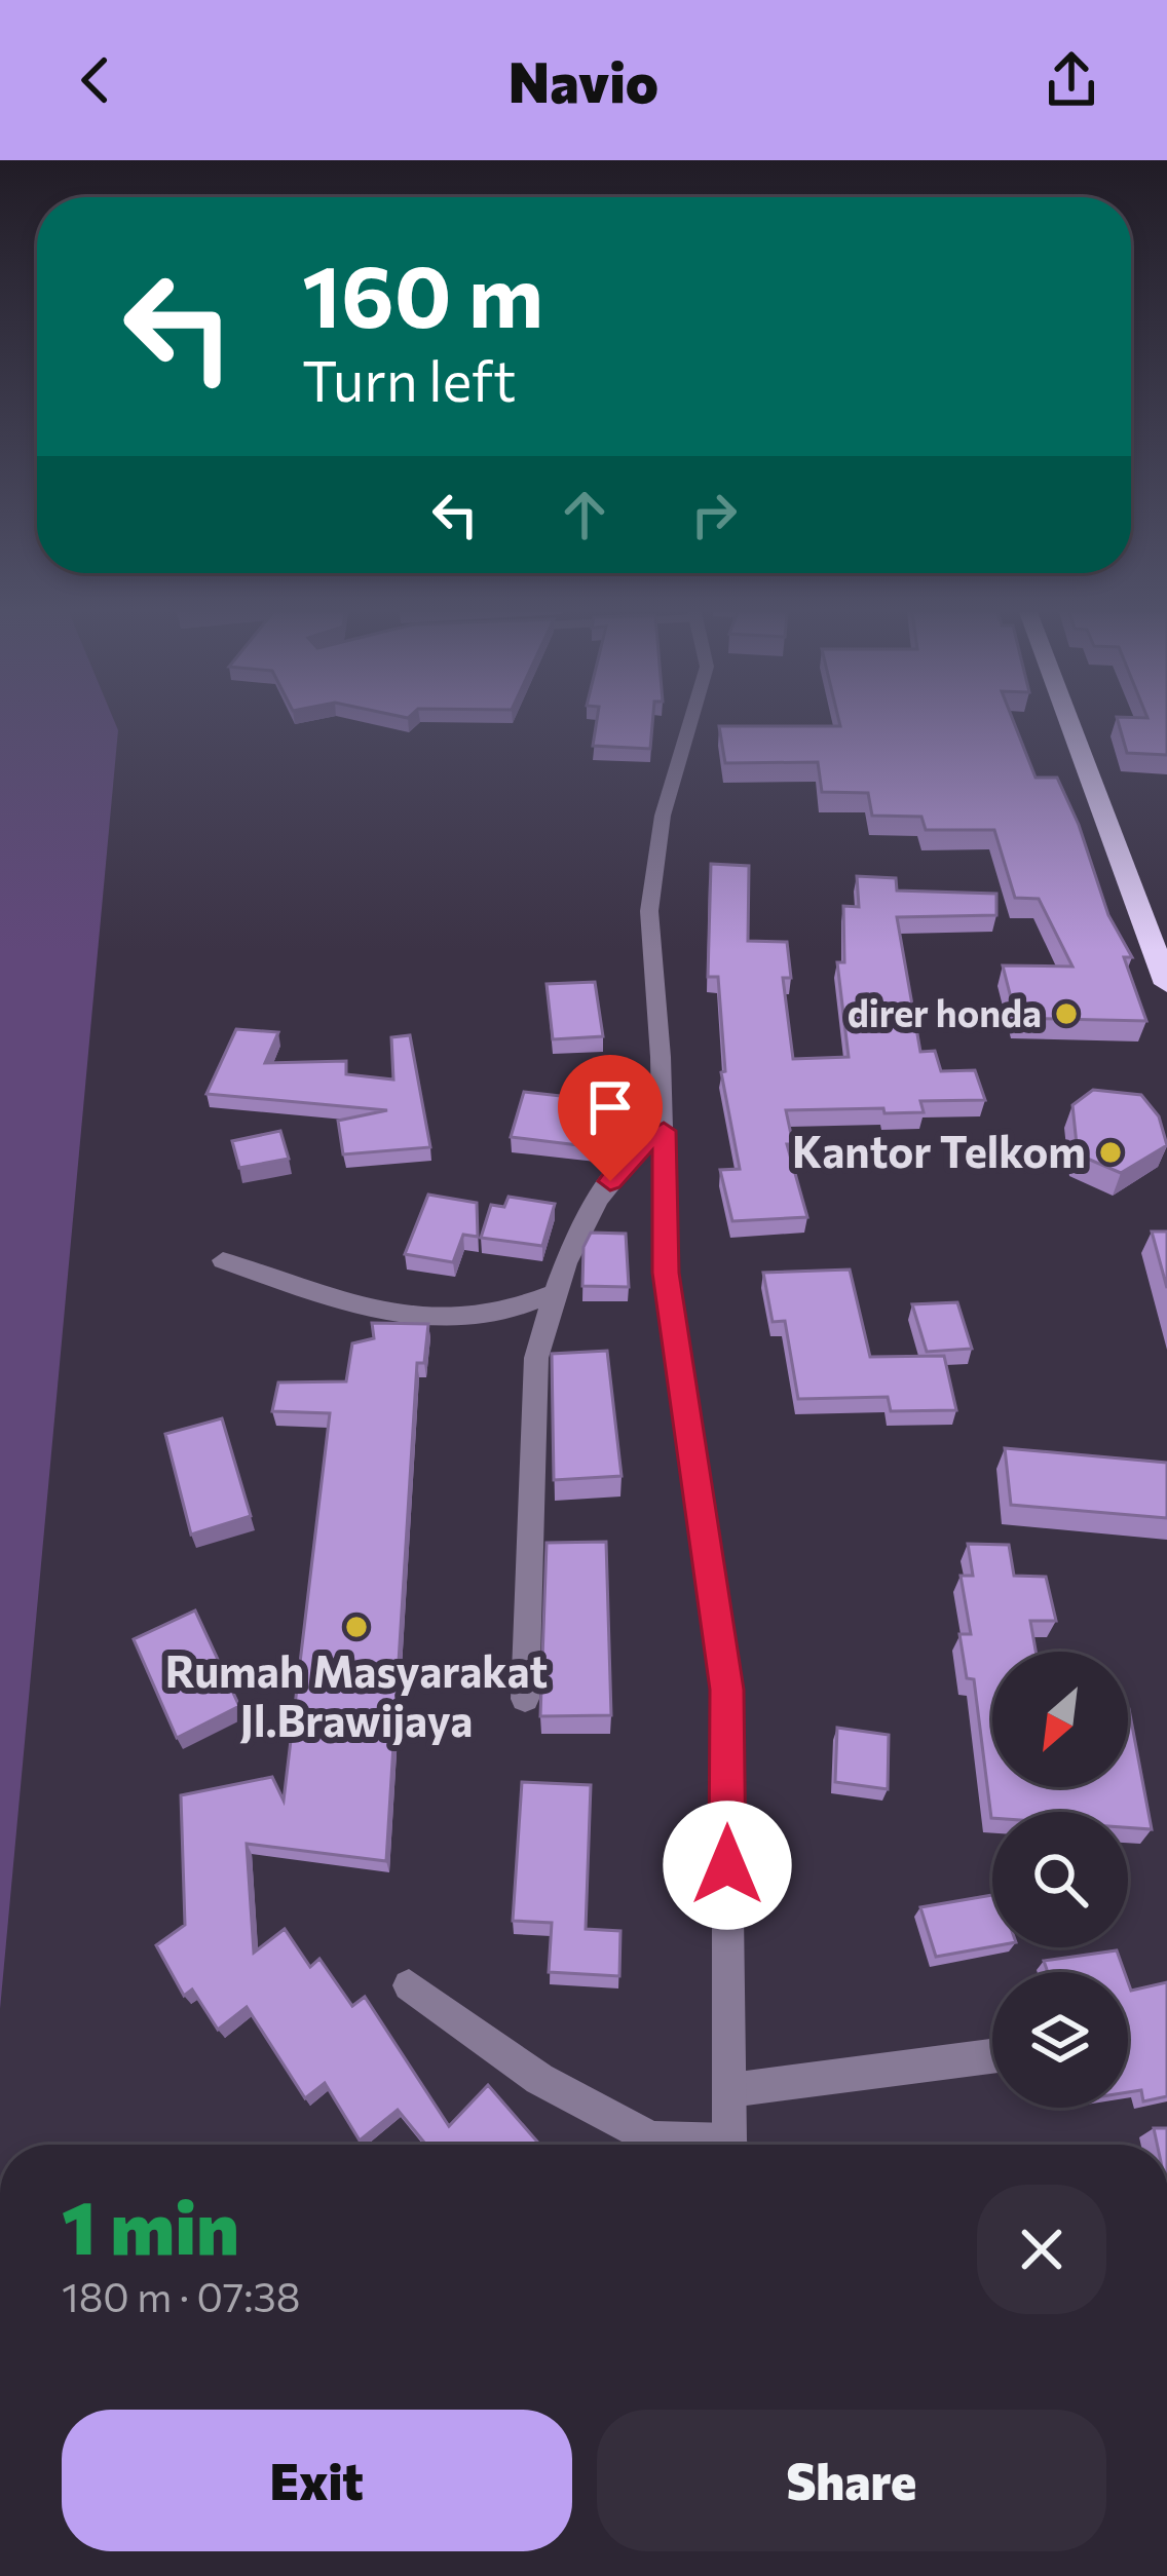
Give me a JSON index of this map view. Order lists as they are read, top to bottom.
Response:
{
  "places": ["direr honda", "Kantor Telkom", "Rumah Masyarakat Jl.Brawijaya"],
  "north": "bottom left",
  "page": {
    "header": "Navio",
    "turn": ["160 m", "Turn left"],
    "heading": ["1 min", "180 m · 07:38"],
    "buttons": ["Exit", "Share"]
  }
}
